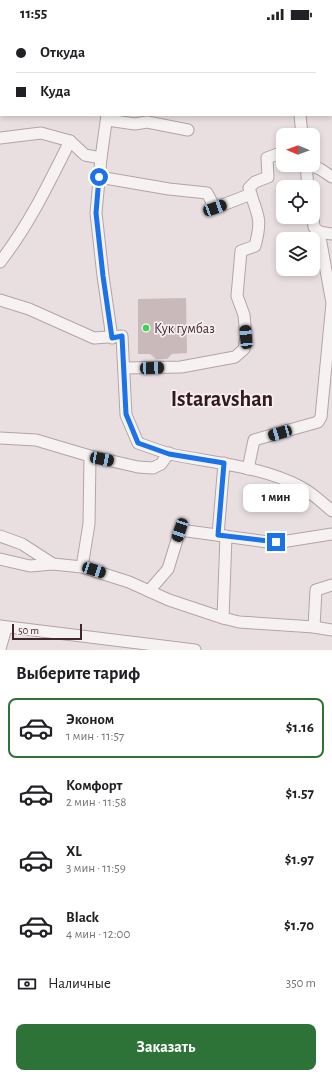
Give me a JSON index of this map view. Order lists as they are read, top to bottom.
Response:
{
  "districts": ["Istaravshan"],
  "places": ["Кук гумбаз"],
  "scale_bar": "50 m",
  "north": "left",
  "page": {
    "status": "11:55",
    "banner": ["Откуда", "Куда"],
    "bubble": "1 мин",
    "scale": "50 m",
    "heading": "Выберите тариф",
    "list": [
      {
        "name": "Эконом",
        "note": "1 мин · 11:57",
        "value": "$1.16"
      },
      {
        "name": "Комфорт",
        "note": "2 мин · 11:58",
        "value": "$1.57"
      },
      {
        "name": "XL",
        "note": "3 мин · 11:59",
        "value": "$1.97"
      },
      {
        "name": "Black",
        "note": "4 мин · 12:00",
        "value": "$1.70"
      }
    ],
    "pay": ["Наличные", "350 m"],
    "buttons": "Заказать"
  }
}
